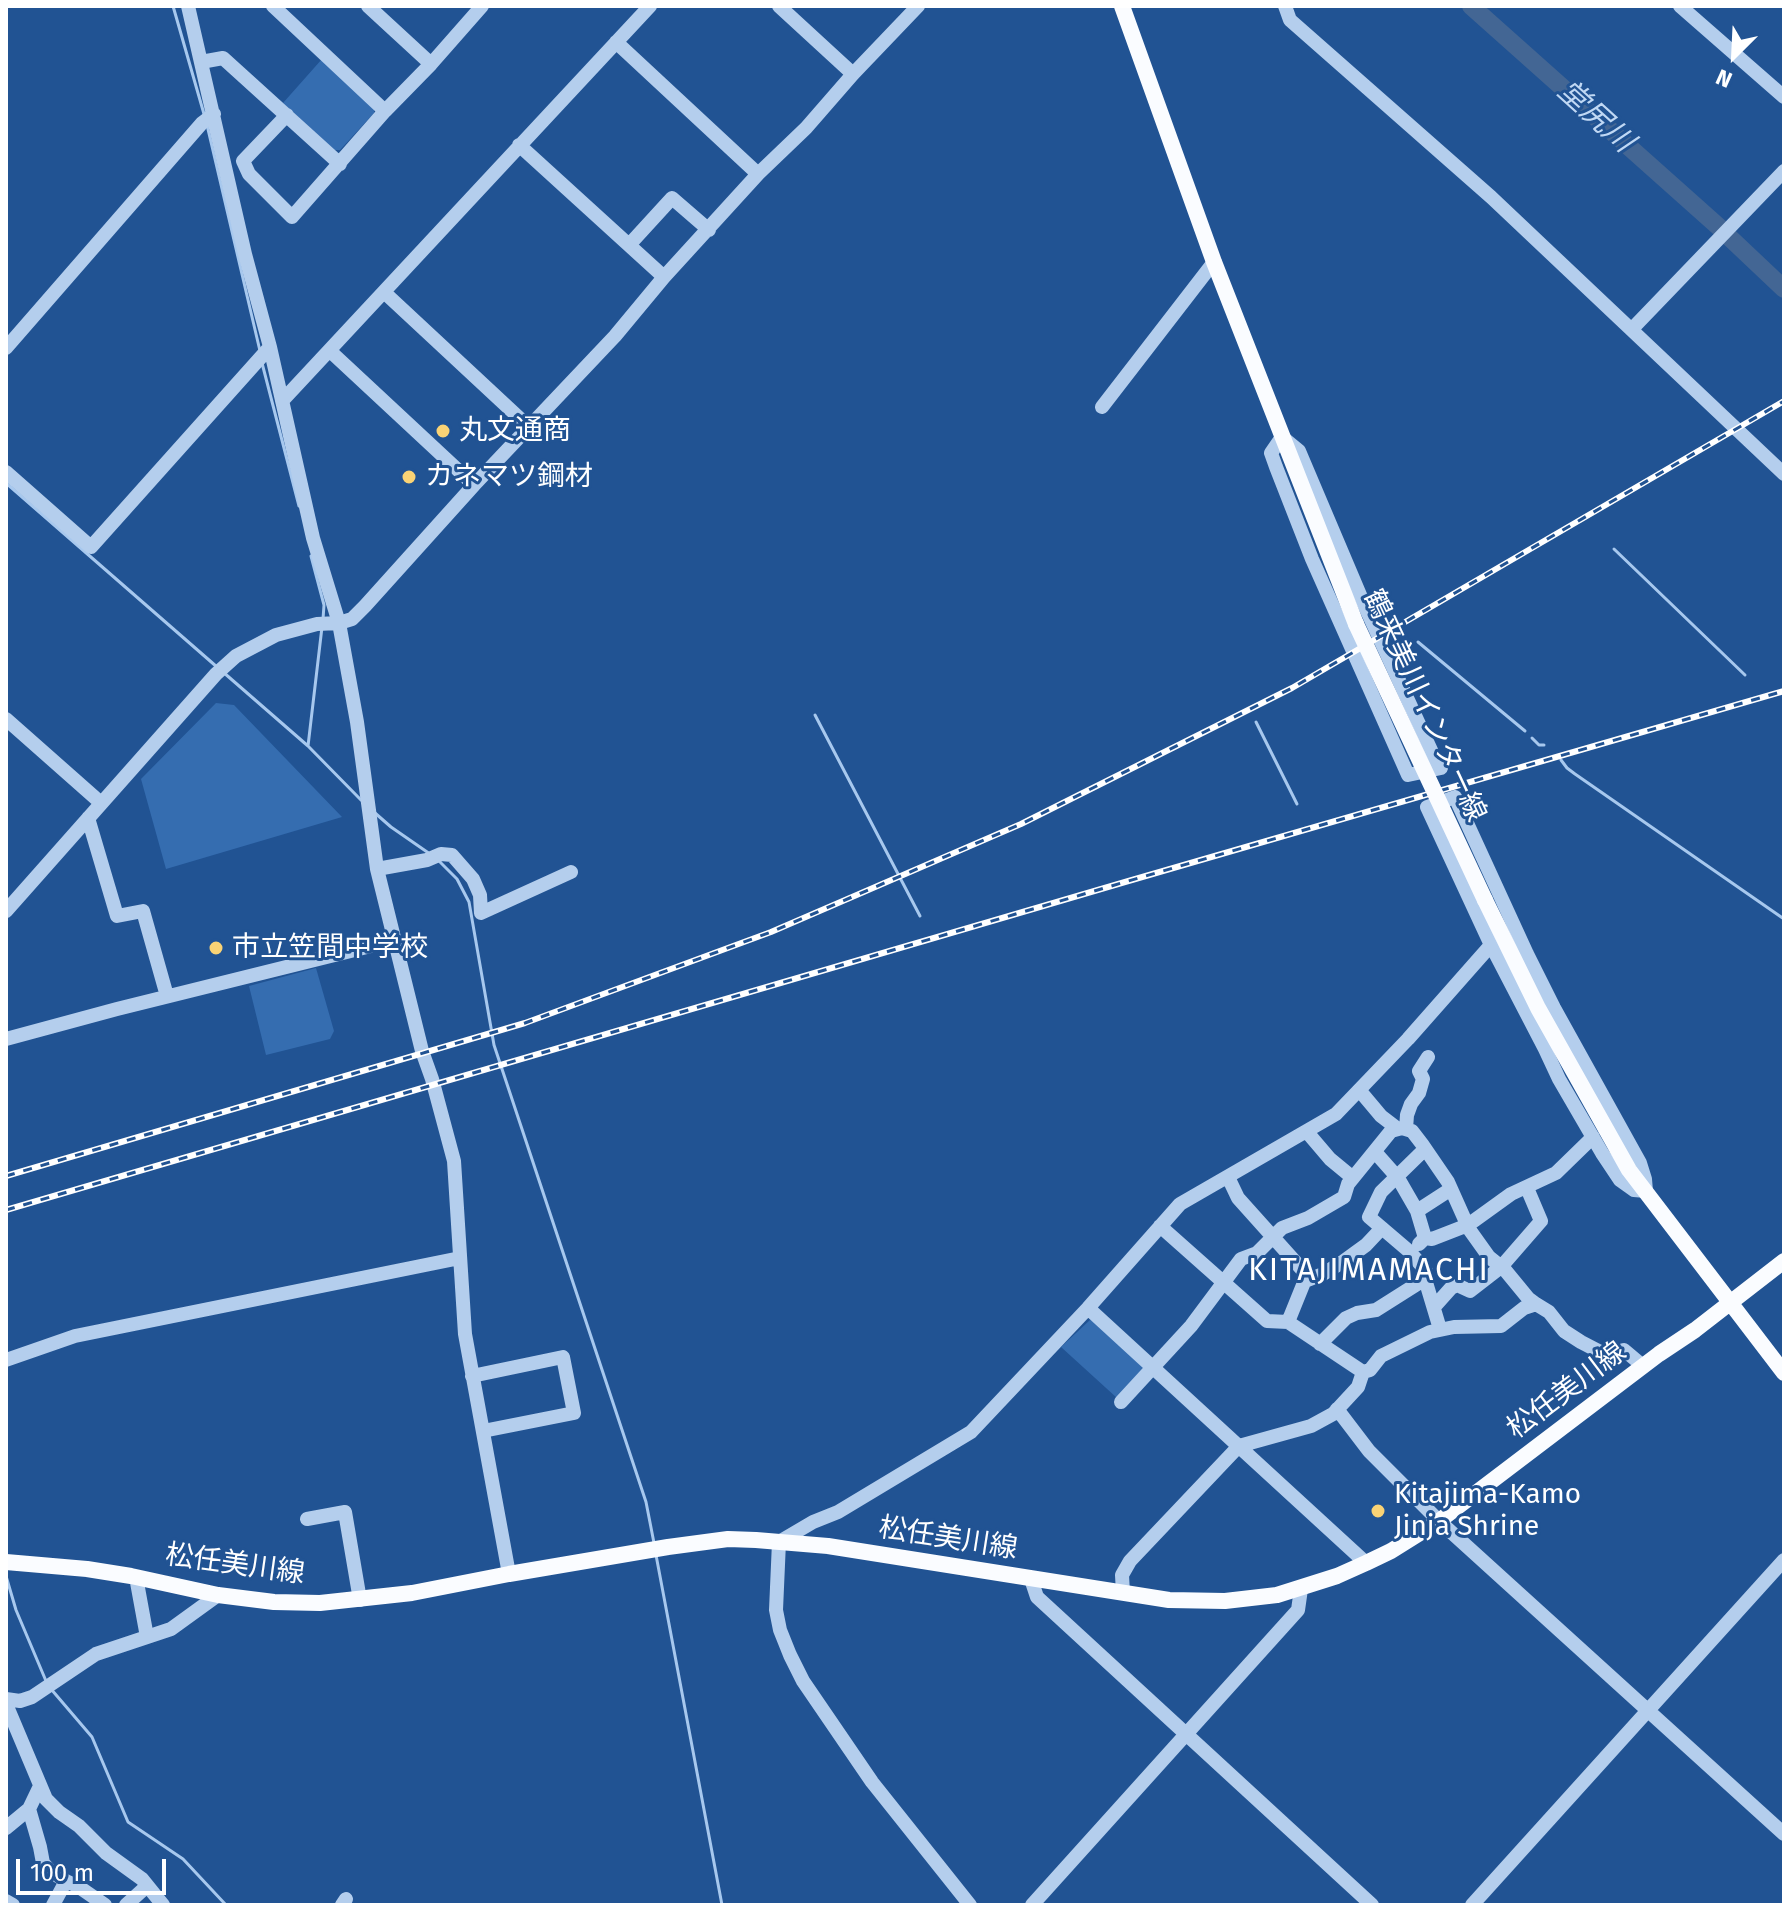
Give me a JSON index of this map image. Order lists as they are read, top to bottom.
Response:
{
  "streets": {
    "main road": ["鶴来美川インター線", "松任美川線"]
  },
  "crossings": [
    ["鶴来美川インター線", "松任美川線"]
  ],
  "districts": ["KITAJIMAMACHI"],
  "water": ["堂尻川"],
  "places": [
    "丸文通商",
    "カネマツ鋼材",
    "市立笠間中学校",
    "Kitajima-Kamo Jinja Shrine"
  ],
  "scale_bar": "100 m",
  "north": "bottom left"
}
